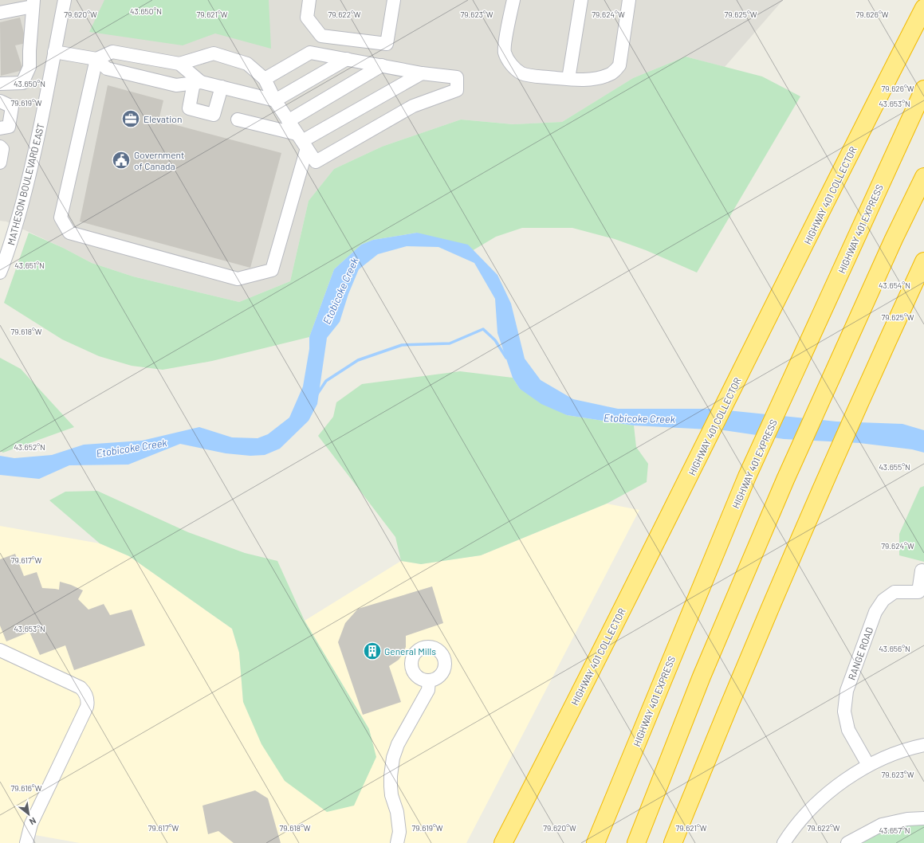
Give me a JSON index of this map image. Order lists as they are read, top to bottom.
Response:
{
  "streets": {
    "highway": ["HIGHWAY 401 COLLECTOR", "HIGHWAY 401 EXPRESS"],
    "street": ["MATHESON BOULEVARD EAST", "RANGE ROAD"]
  },
  "water": ["Etobicoke Creek"],
  "places": {
    "office": ["Elevation"],
    "public building": ["Government of Canada"],
    "building": ["General Mills"]
  },
  "north": "bottom right",
  "coordinates": [
    "43.650°N",
    "79.620°W",
    "79.621°W",
    "79.622°W",
    "79.623°W",
    "79.624°W",
    "79.625°W",
    "79.626°W",
    "79.619°W",
    "43.653°N",
    "43.651°N",
    "43.654°N",
    "79.618°W",
    "43.652°N",
    "43.655°N",
    "79.617°W",
    "43.656°N",
    "79.616°W",
    "43.657°N"
  ]
}
